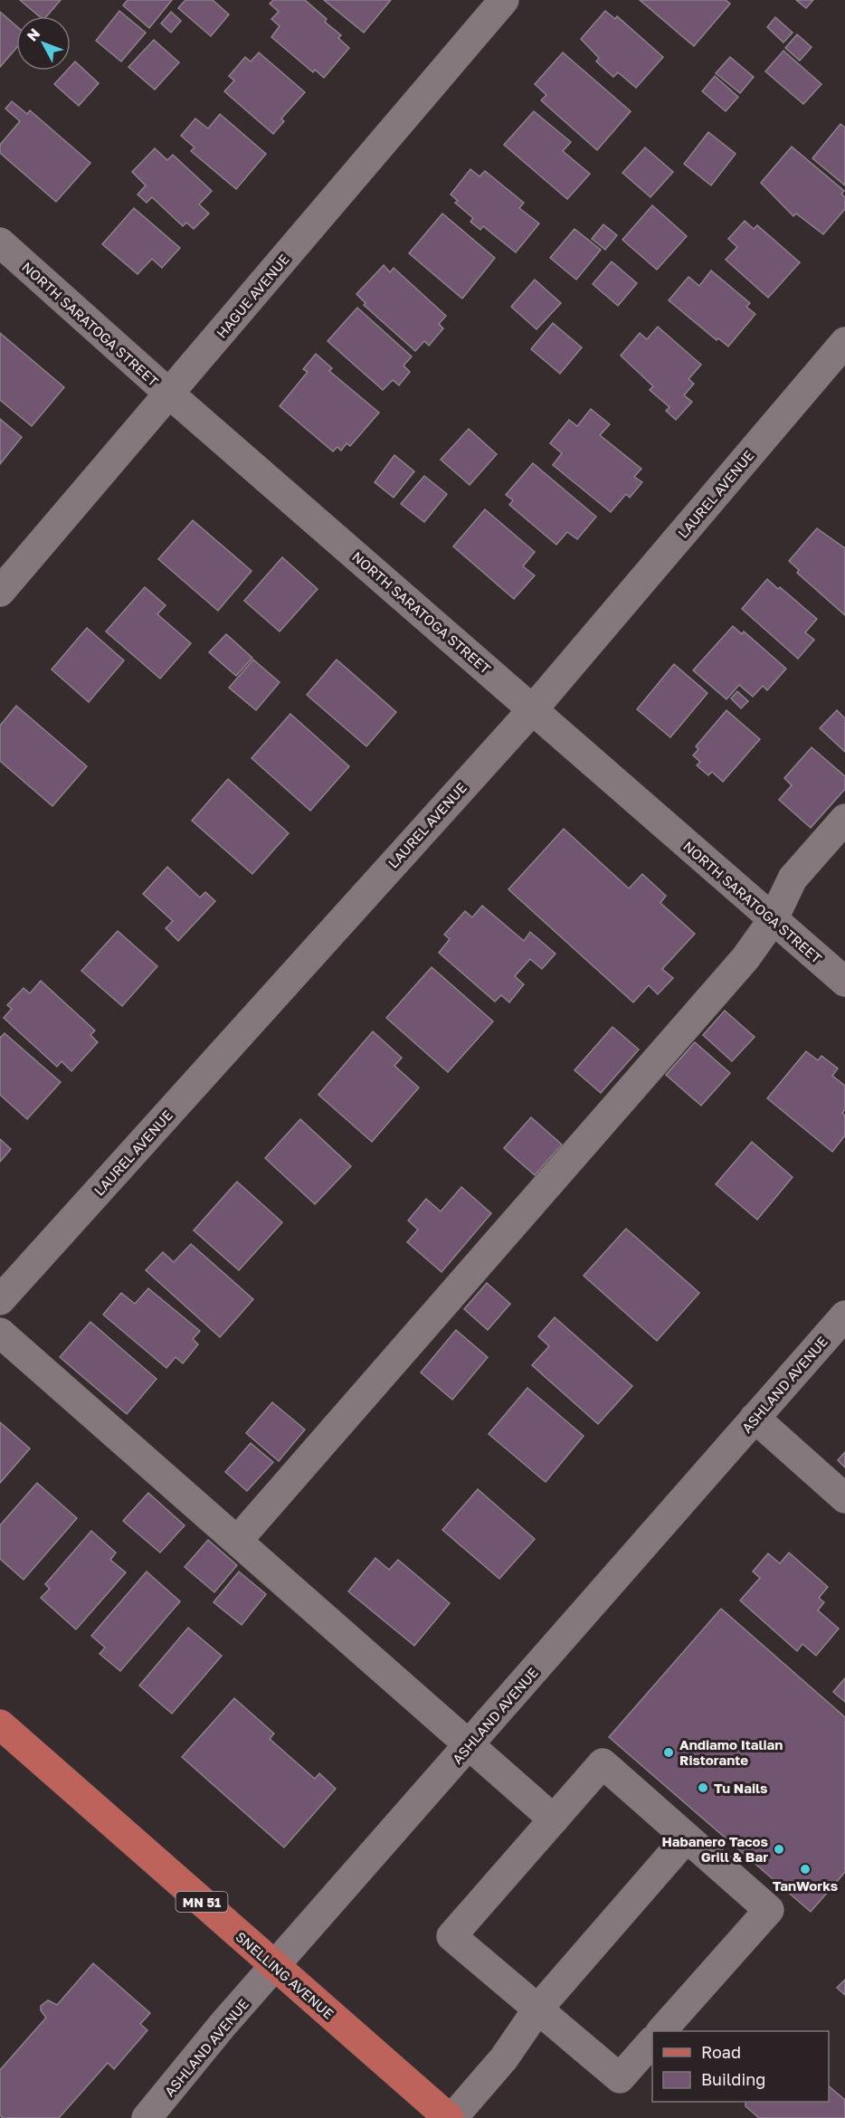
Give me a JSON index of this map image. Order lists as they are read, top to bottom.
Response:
{
  "streets": {
    "main road": ["MN 51", "SNELLING AVENUE"],
    "street": [
      "HAGUE AVENUE",
      "NORTH SARATOGA STREET",
      "LAUREL AVENUE",
      "ASHLAND AVENUE"
    ]
  },
  "crossings": [
    ["HAGUE AVENUE", "NORTH SARATOGA STREET"],
    ["NORTH SARATOGA STREET", "LAUREL AVENUE"],
    ["ASHLAND AVENUE", "SNELLING AVENUE"]
  ],
  "places": [
    "Andiamo Italian Ristorante",
    "Tu Nails",
    "Habanero Tacos Grill & Bar",
    "TanWorks"
  ],
  "legend": ["Road", "Building"],
  "north": "top left"
}
